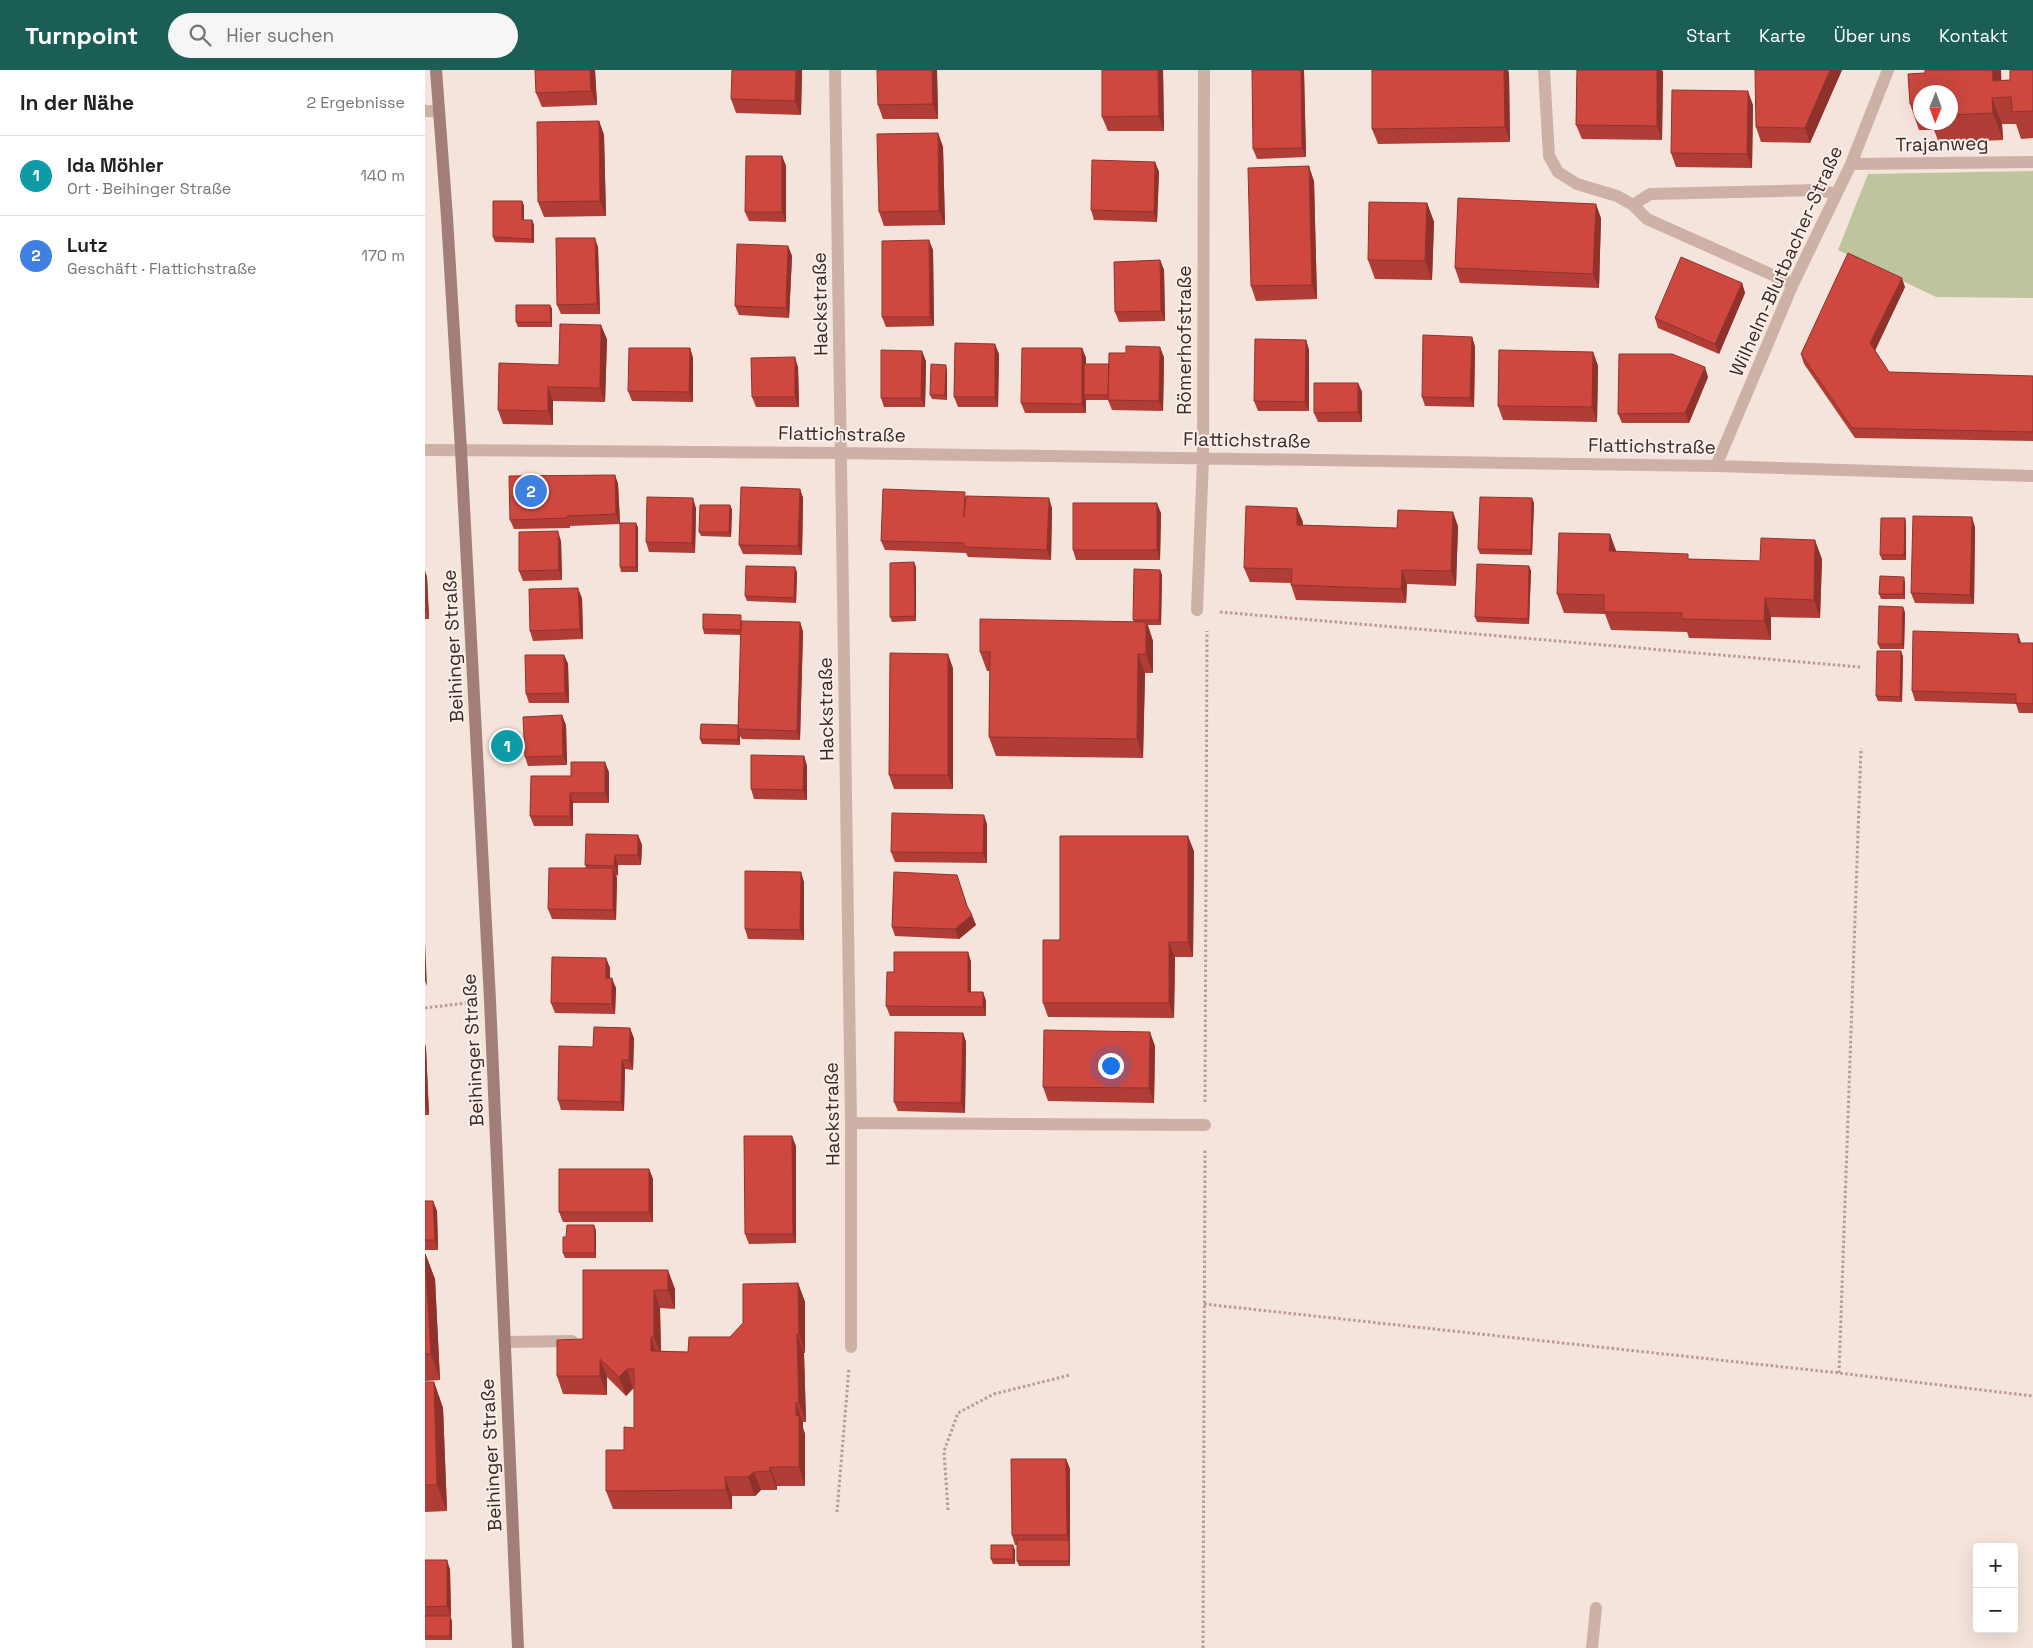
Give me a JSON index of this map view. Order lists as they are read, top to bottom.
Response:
{
  "streets": {
    "main road": ["Beihinger Straße"],
    "street": [
      "Trajanweg",
      "Wilhelm-Blutbacher-Straße",
      "Hackstraße",
      "Römerhofstraße",
      "Flattichstraße"
    ]
  },
  "crossings": [
    ["Trajanweg", "Wilhelm-Blutbacher-Straße"],
    ["Wilhelm-Blutbacher-Straße", "Flattichstraße"],
    ["Hackstraße", "Flattichstraße"],
    ["Römerhofstraße", "Flattichstraße"],
    ["Flattichstraße", "Beihinger Straße"]
  ],
  "north": "bottom",
  "page": {
    "header": "Turnpoint",
    "search": "Hier suchen",
    "nav": [
      "Start",
      "Karte",
      "Über uns",
      "Kontakt"
    ],
    "heading": ["In der Nähe", "2 Ergebnisse"],
    "list": [
      {
        "mark": "1",
        "name": "Ida Möhler",
        "note": "Ort · Beihinger Straße",
        "value": "140 m"
      },
      {
        "mark": "2",
        "name": "Lutz",
        "note": "Geschäft · Flattichstraße",
        "value": "170 m"
      }
    ],
    "pins": ["2", "1"],
    "map_buttons": ["+", "−"]
  }
}
